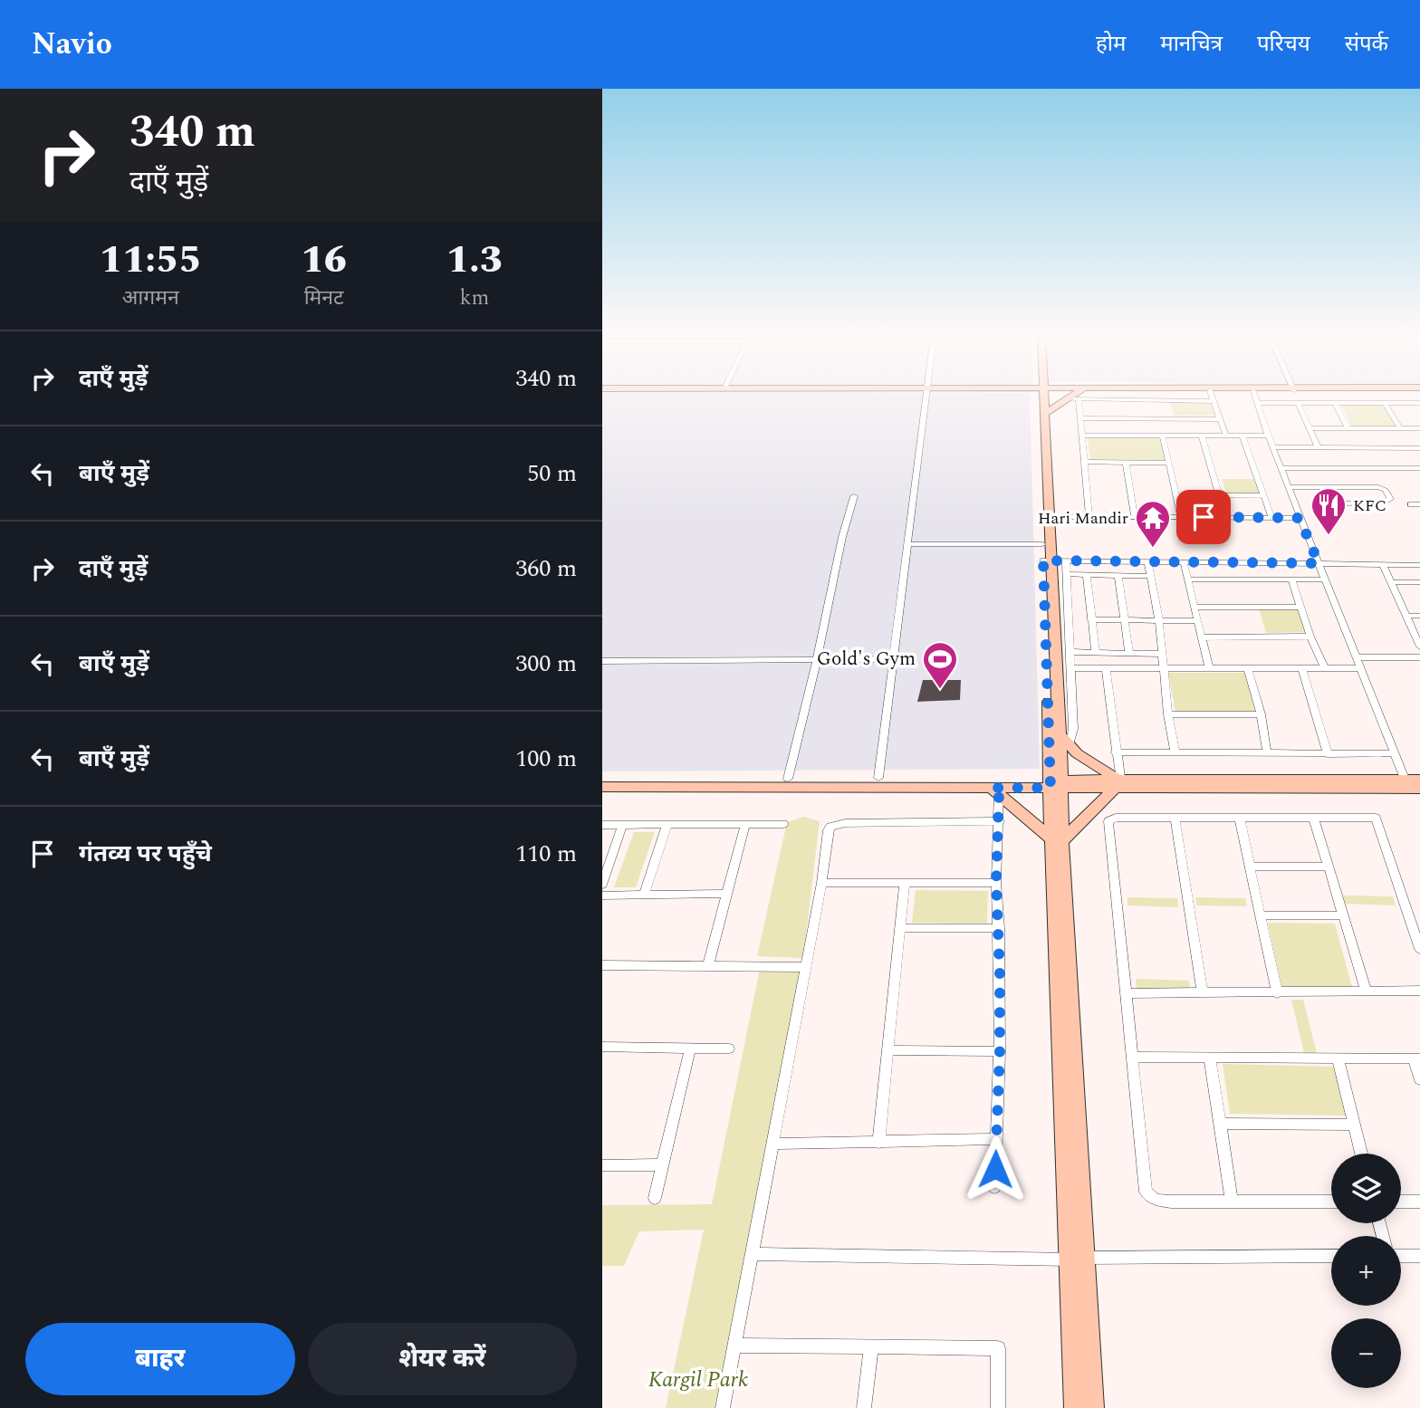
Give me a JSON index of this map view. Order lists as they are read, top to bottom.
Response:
{
  "parks": ["Kargil Park"],
  "places": {
    "restaurant": ["KFC"],
    "temple": ["Hari Mandir"],
    "sports": ["Gold's Gym"]
  },
  "page": {
    "header": "Navio",
    "nav": [
      "होम",
      "मानचित्र",
      "परिचय",
      "संपर्क"
    ],
    "turn": ["340 m", "दाएँ मुड़ें"],
    "eta": [
      "11:55",
      "आगमन",
      "16",
      "मिनट",
      "1.3",
      "km"
    ],
    "list": [
      {
        "name": "दाएँ मुड़ें",
        "value": "340 m"
      },
      {
        "name": "बाएँ मुड़ें",
        "value": "50 m"
      },
      {
        "name": "दाएँ मुड़ें",
        "value": "360 m"
      },
      {
        "name": "बाएँ मुड़ें",
        "value": "300 m"
      },
      {
        "name": "बाएँ मुड़ें",
        "value": "100 m"
      },
      {
        "name": "गंतव्य पर पहुँचे",
        "value": "110 m"
      }
    ],
    "map_buttons": ["+", "−"],
    "buttons": ["बाहर", "शेयर करें"]
  }
}
